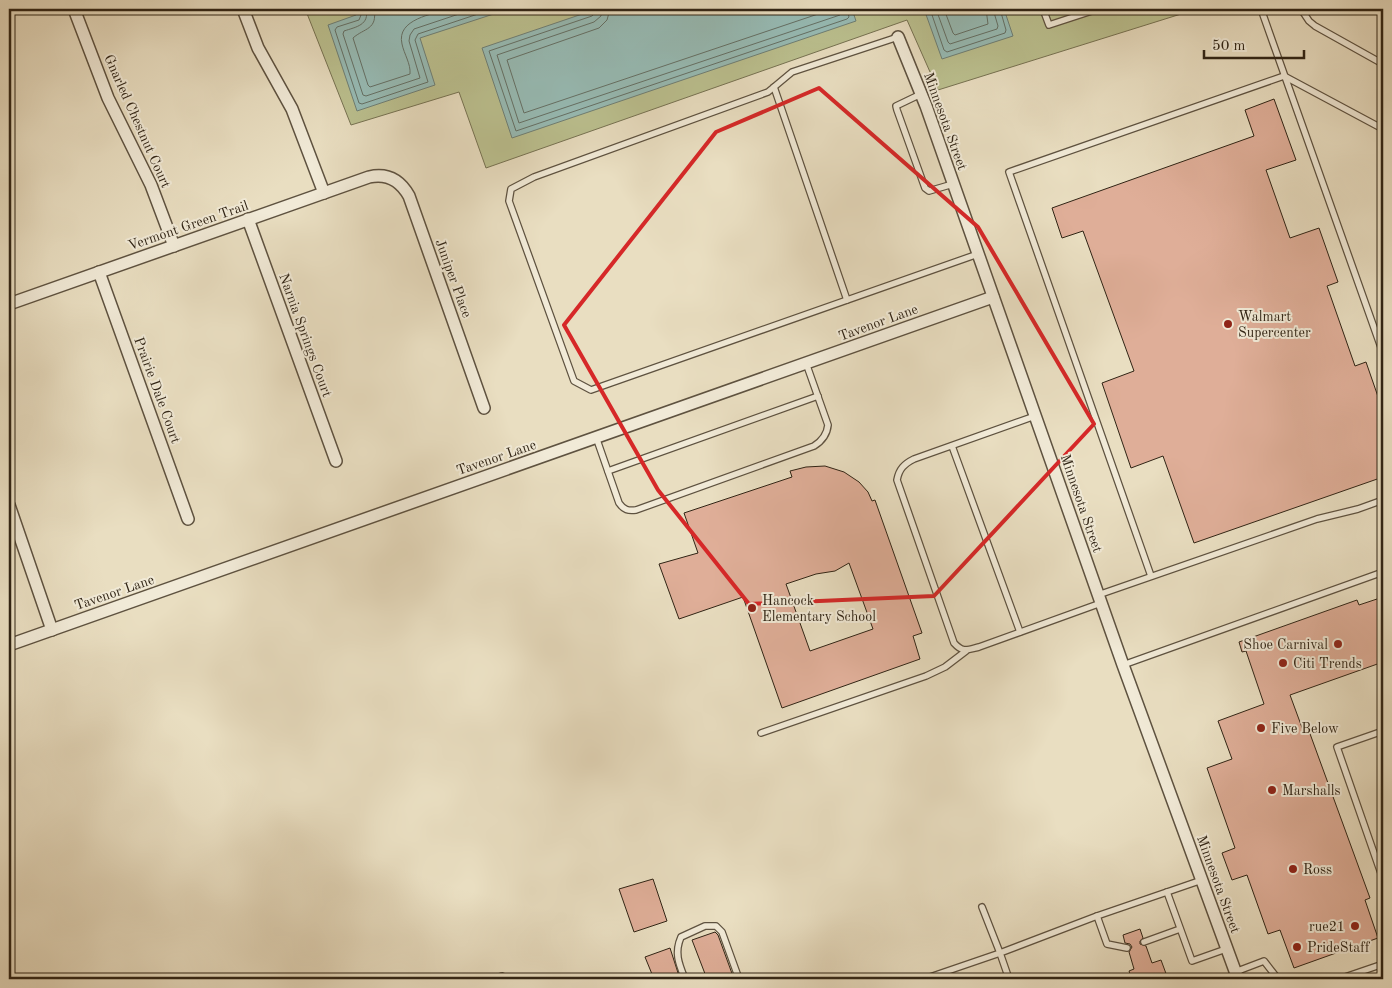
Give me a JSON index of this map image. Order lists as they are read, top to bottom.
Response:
{
  "streets": {
    "street": [
      "Gnarled Chestnut Court",
      "Minnesota Street",
      "Vermont Green Trail",
      "Juniper Place",
      "Tavenor Lane",
      "Narnia Springs Court",
      "Prairie Dale Court"
    ]
  },
  "crossings": [
    ["Gnarled Chestnut Court", "Vermont Green Trail"],
    ["Minnesota Street", "Tavenor Lane"],
    ["Vermont Green Trail", "Juniper Place"],
    ["Vermont Green Trail", "Narnia Springs Court"],
    ["Vermont Green Trail", "Prairie Dale Court"]
  ],
  "places": [
    "Walmart Supercenter",
    "Hancock Elementary School",
    "Shoe Carnival",
    "Citi Trends",
    "Five Below",
    "Marshalls",
    "Ross",
    "rue21",
    "PrideStaff"
  ],
  "scale_bar": "50 m"
}
